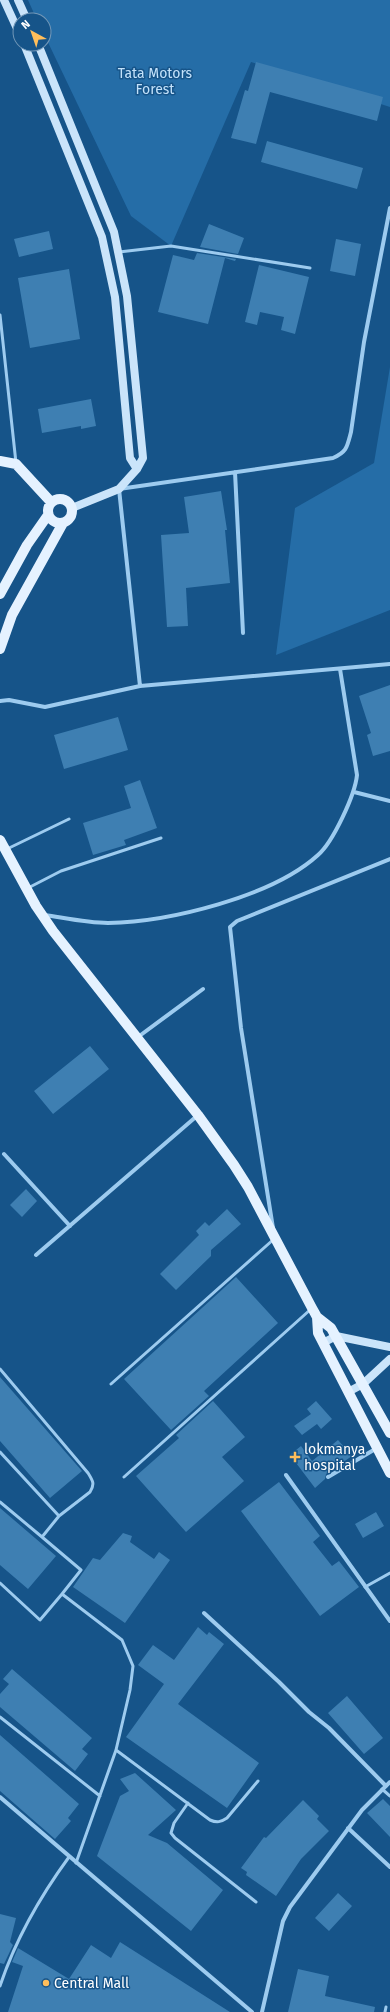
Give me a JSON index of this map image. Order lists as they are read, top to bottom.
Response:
{
  "parks": ["Tata Motors Forest"],
  "places": {
    "health": ["lokmanya hospital"],
    "other": ["Central Mall"]
  },
  "north": "top left"
}
